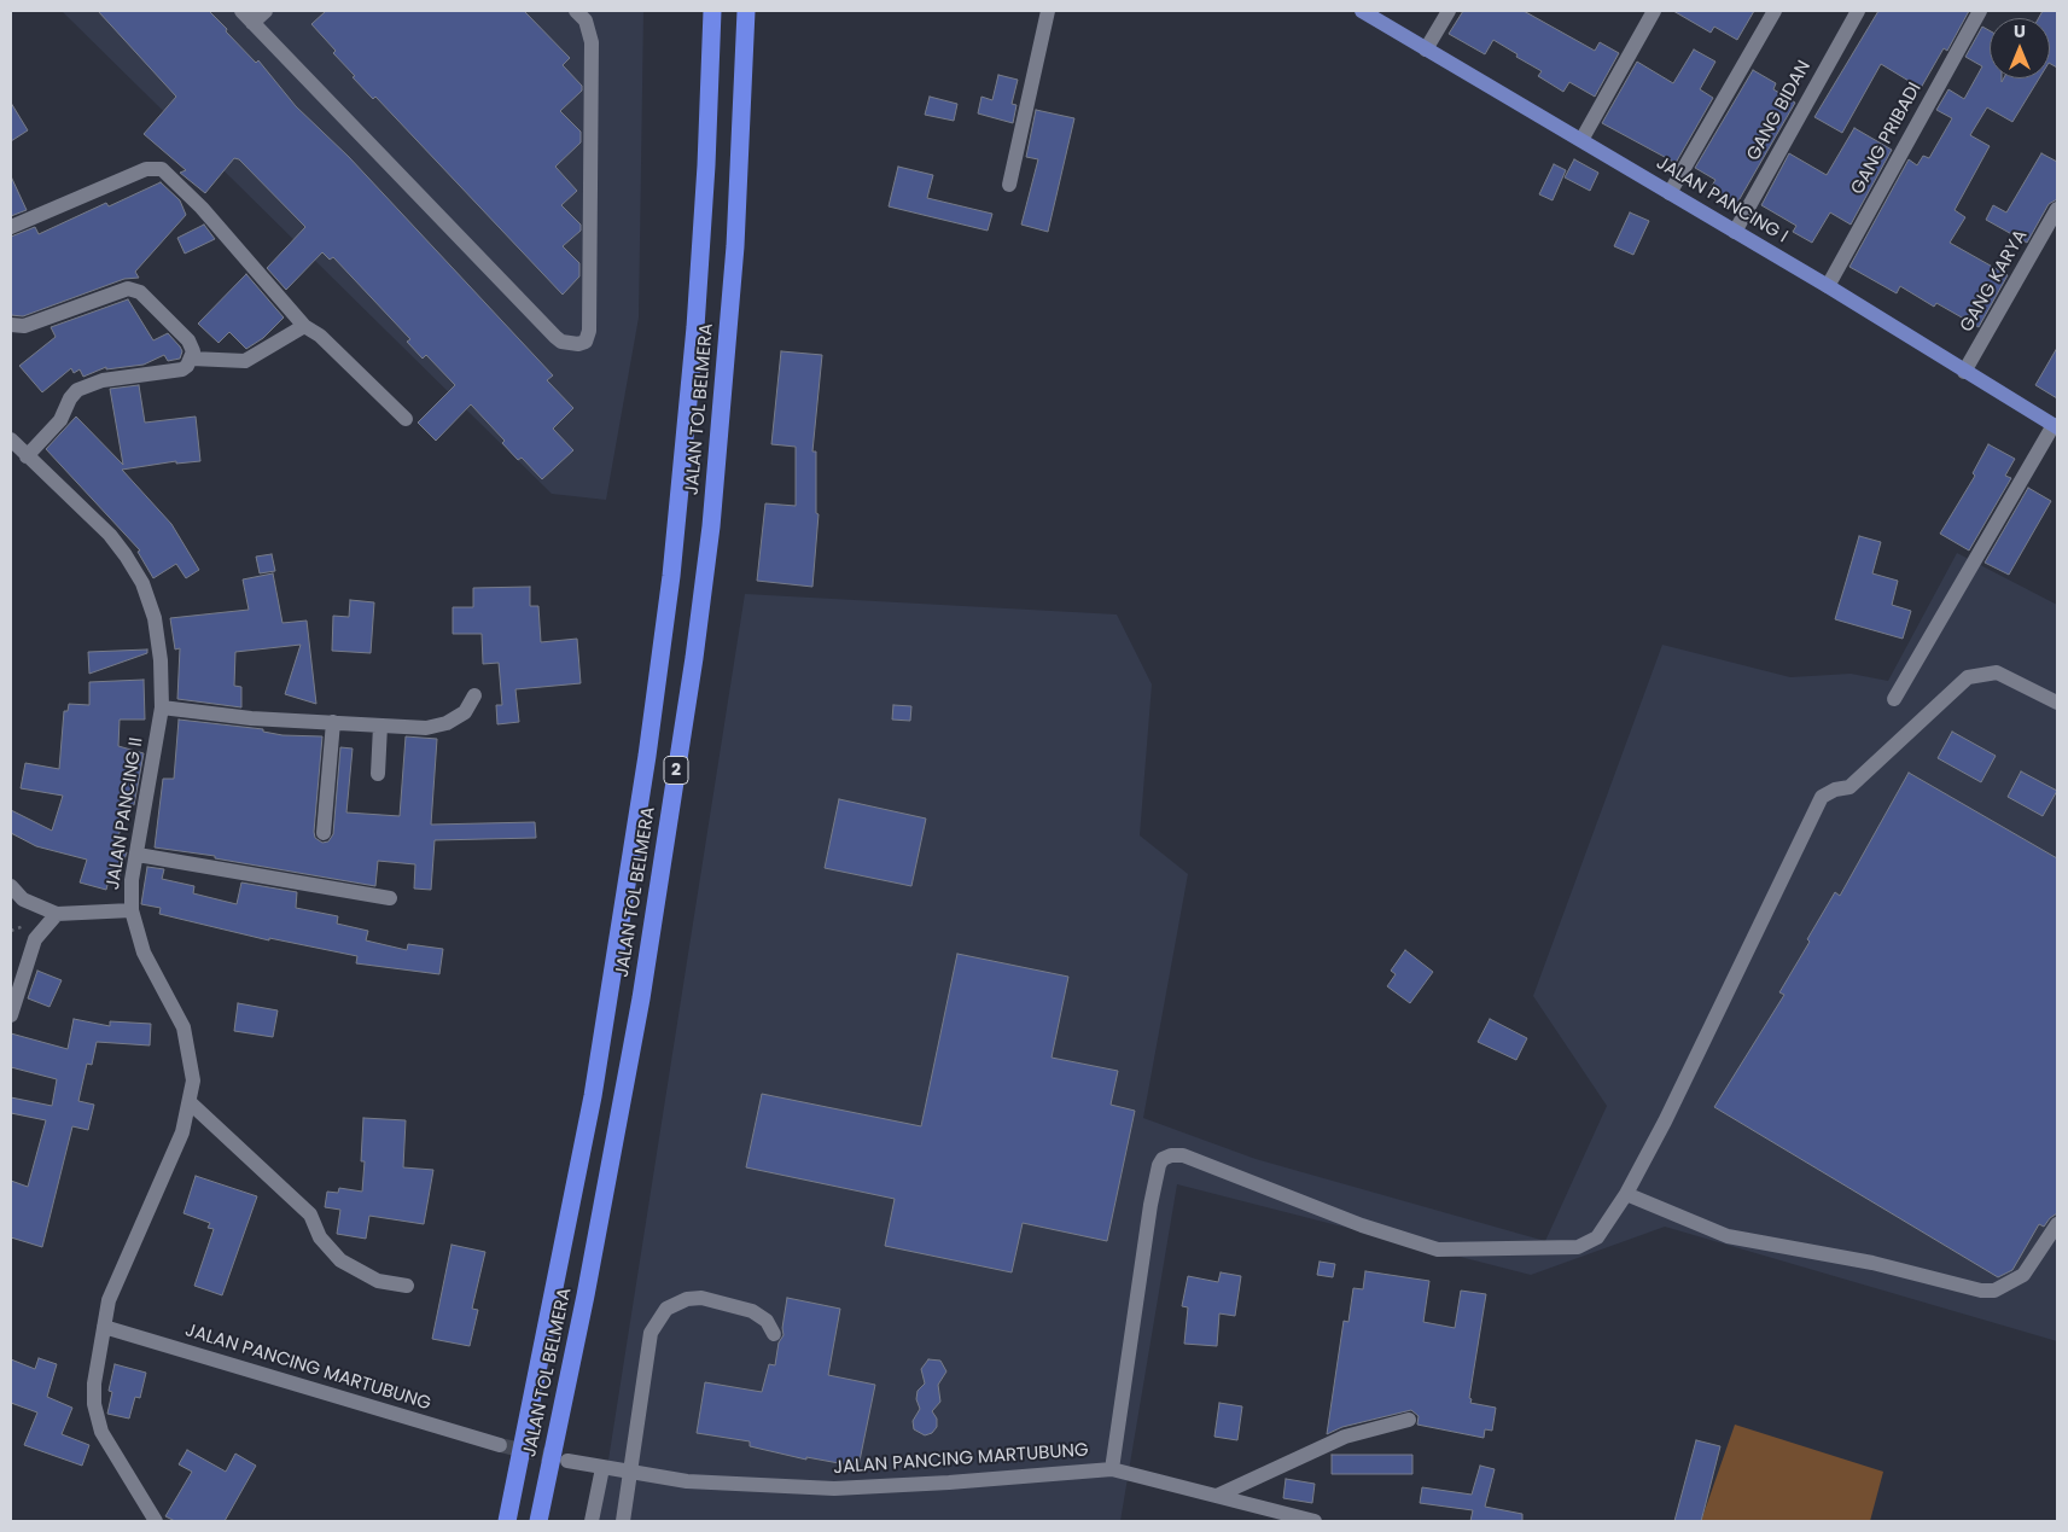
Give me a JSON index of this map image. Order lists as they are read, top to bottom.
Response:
{
  "streets": {
    "highway": ["JALAN TOL BELMERA", "2"],
    "main road": ["JALAN PANCING I"],
    "street": [
      "GANG BIDAN",
      "GANG PRIBADI",
      "GANG KARYA",
      "JALAN PANCING II",
      "JALAN PANCING MARTUBUNG"
    ]
  },
  "crossings": [
    ["GANG BIDAN", "JALAN PANCING I"],
    ["GANG PRIBADI", "JALAN PANCING I"],
    ["JALAN PANCING I", "GANG KARYA"],
    ["JALAN PANCING II", "JALAN PANCING MARTUBUNG"]
  ],
  "north": "top"
}
